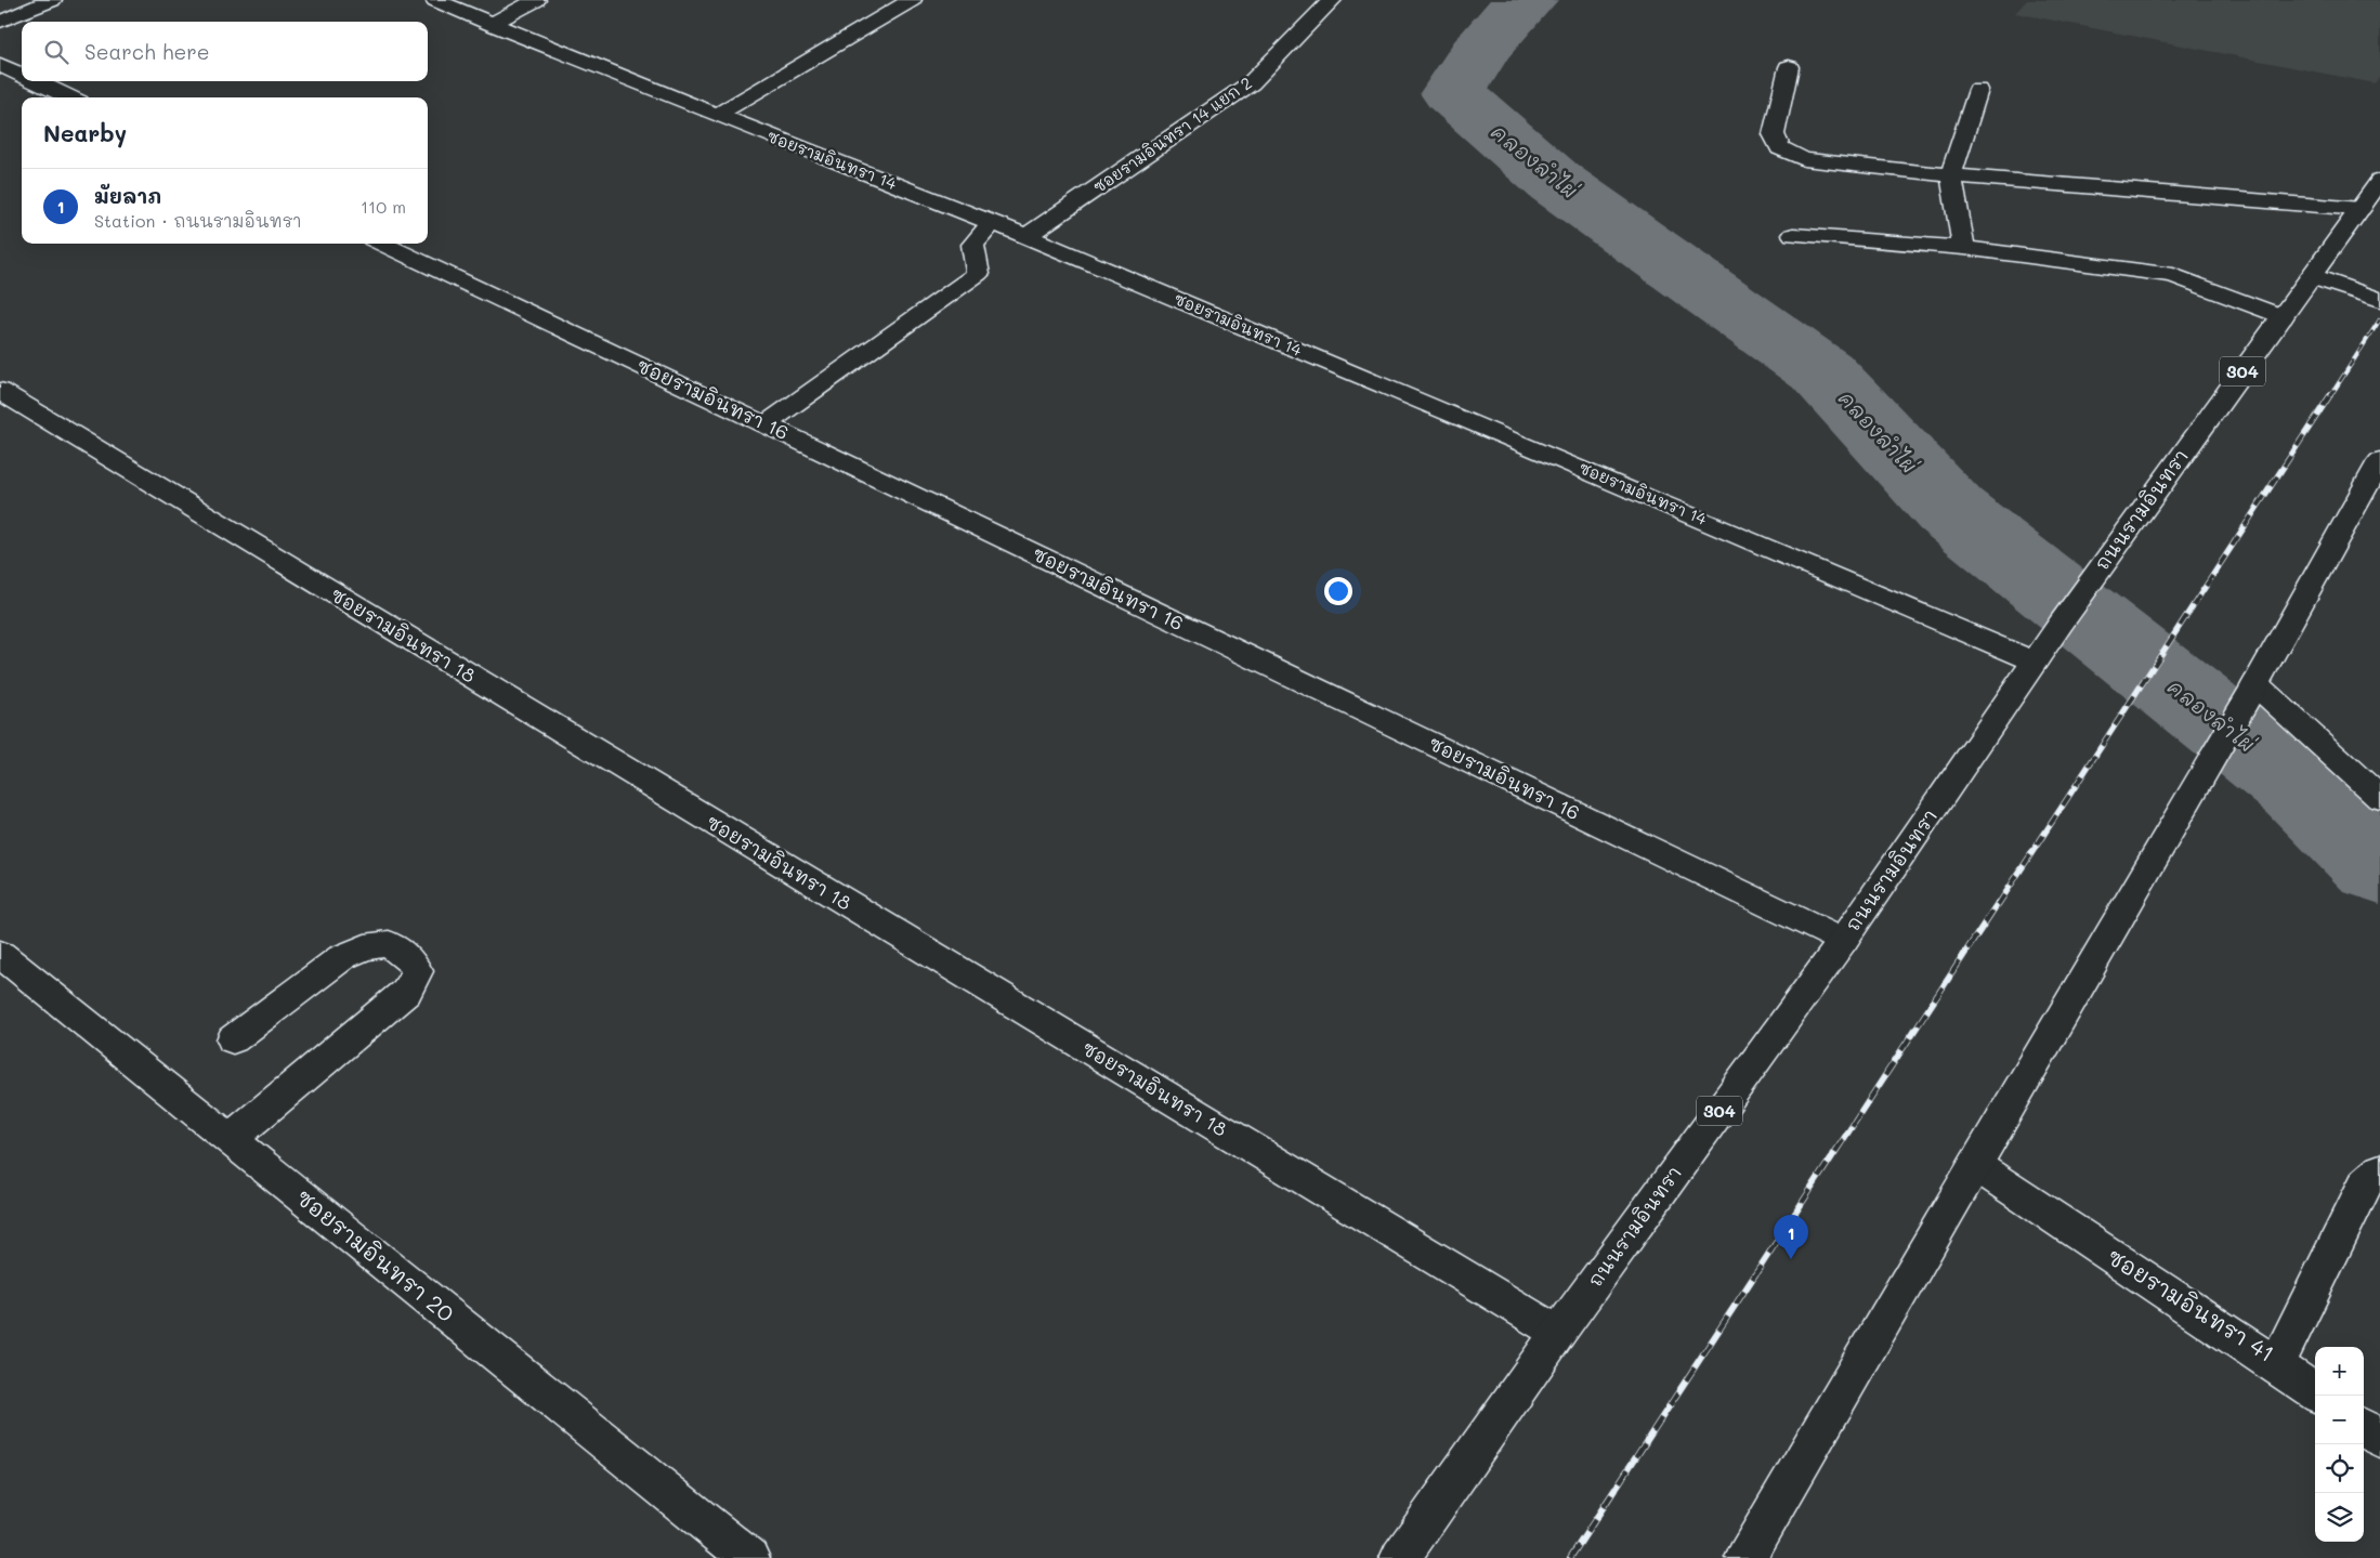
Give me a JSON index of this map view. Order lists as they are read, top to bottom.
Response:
{
  "streets": {
    "street": [
      "ซอยรามอินทรา 14 แยก 2",
      "ซอยรามอินทรา 14",
      "304",
      "ซอยรามอินทรา 16",
      "ถนนรามอินทรา",
      "ซอยรามอินทรา 18",
      "ซอยรามอินทรา 20",
      "ซอยรามอินทรา 41"
    ]
  },
  "crossings": [
    ["ซอยรามอินทรา 14 แยก 2", "ซอยรามอินทรา 14"],
    ["ซอยรามอินทรา 14", "ถนนรามอินทรา"],
    ["ซอยรามอินทรา 16", "ถนนรามอินทรา"],
    ["ถนนรามอินทรา", "ซอยรามอินทรา 18"]
  ],
  "water": ["คลองลำไผ่"],
  "page": {
    "search": "Search here",
    "heading": "Nearby",
    "list": [
      {
        "mark": "1",
        "name": "มัยลาภ",
        "note": "Station · ถนนรามอินทรา",
        "value": "110 m"
      }
    ],
    "pins": "1",
    "map_buttons": ["+", "−"]
  }
}
